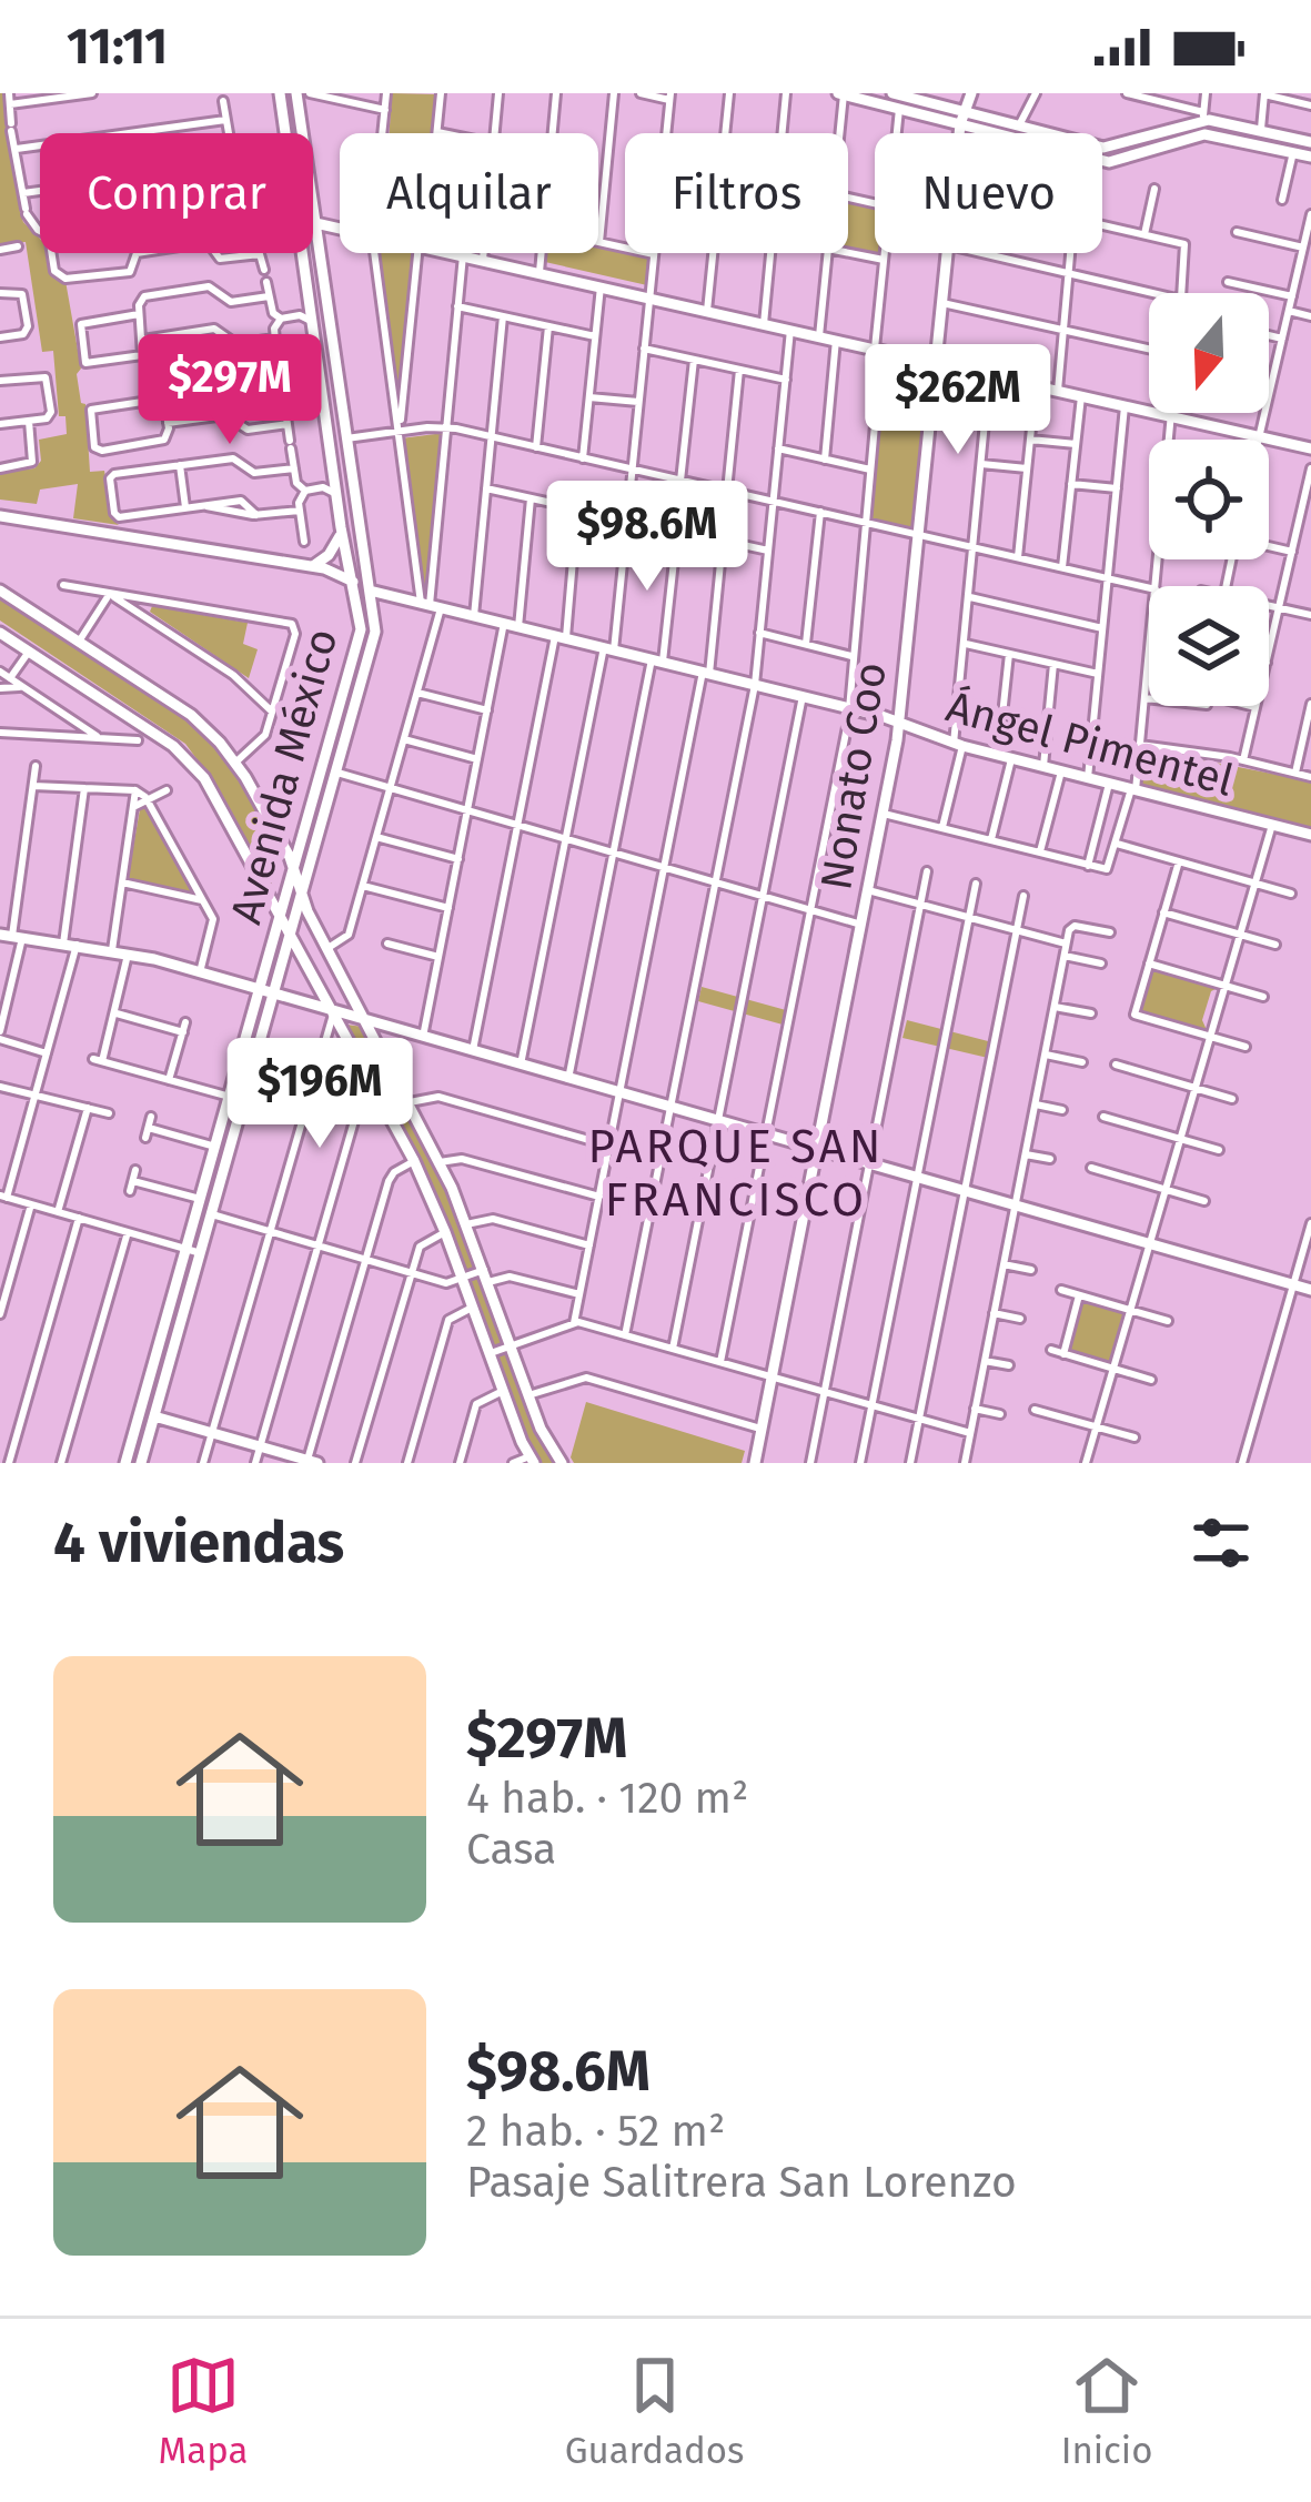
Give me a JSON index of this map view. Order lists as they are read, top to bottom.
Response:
{
  "streets": {
    "street": ["Ángel Pimentel", "Avenida México", "Nonato Coo"]
  },
  "crossings": [
    ["Ángel Pimentel", "Avenida México"],
    ["Ángel Pimentel", "Nonato Coo"]
  ],
  "districts": ["PARQUE SAN FRANCISCO"],
  "north": "bottom",
  "page": {
    "status": "11:11",
    "chip": [
      "Comprar",
      "Alquilar",
      "Filtros",
      "Nuevo"
    ],
    "price": [
      "$297M",
      "$262M",
      "$98.6M",
      "$196M"
    ],
    "heading": "4 viviendas",
    "list": [
      {
        "name": "$297M",
        "note": "4 hab. · 120 m² · Casa"
      },
      {
        "name": "$98.6M",
        "note": "2 hab. · 52 m² · Pasaje Salitrera San Lorenzo"
      }
    ],
    "tabs": ["Mapa", "Guardados", "Inicio"]
  }
}
